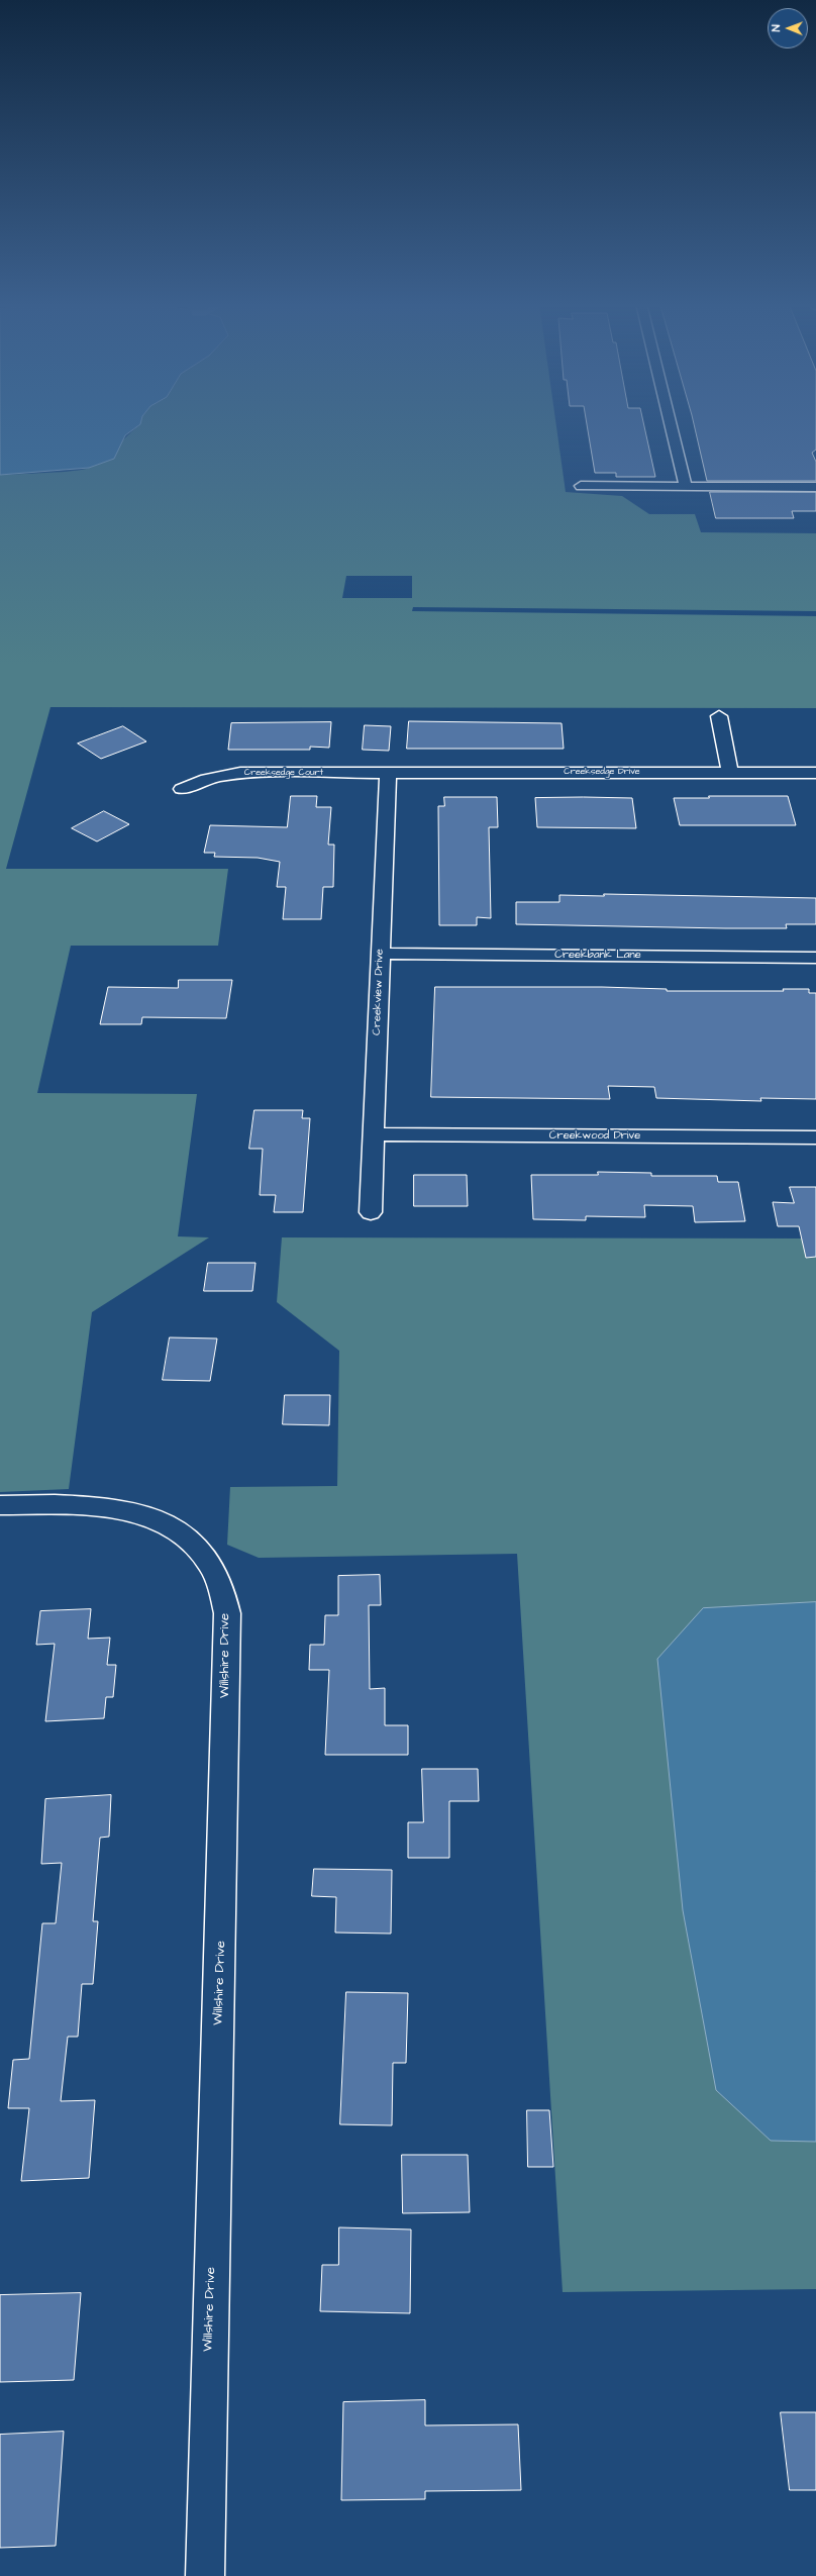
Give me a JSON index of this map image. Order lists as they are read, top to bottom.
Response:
{
  "streets": {
    "street": [
      "Creeksedge Drive",
      "Creeksedge Court",
      "Creekbank Lane",
      "Creekview Drive",
      "Creekwood Drive",
      "Willshire Drive"
    ]
  },
  "crossings": [
    ["Creeksedge Drive", "Creeksedge Court"],
    ["Creeksedge Drive", "Creekview Drive"],
    ["Creeksedge Court", "Creekview Drive"],
    ["Creekbank Lane", "Creekview Drive"],
    ["Creekview Drive", "Creekwood Drive"]
  ],
  "north": "left"
}
